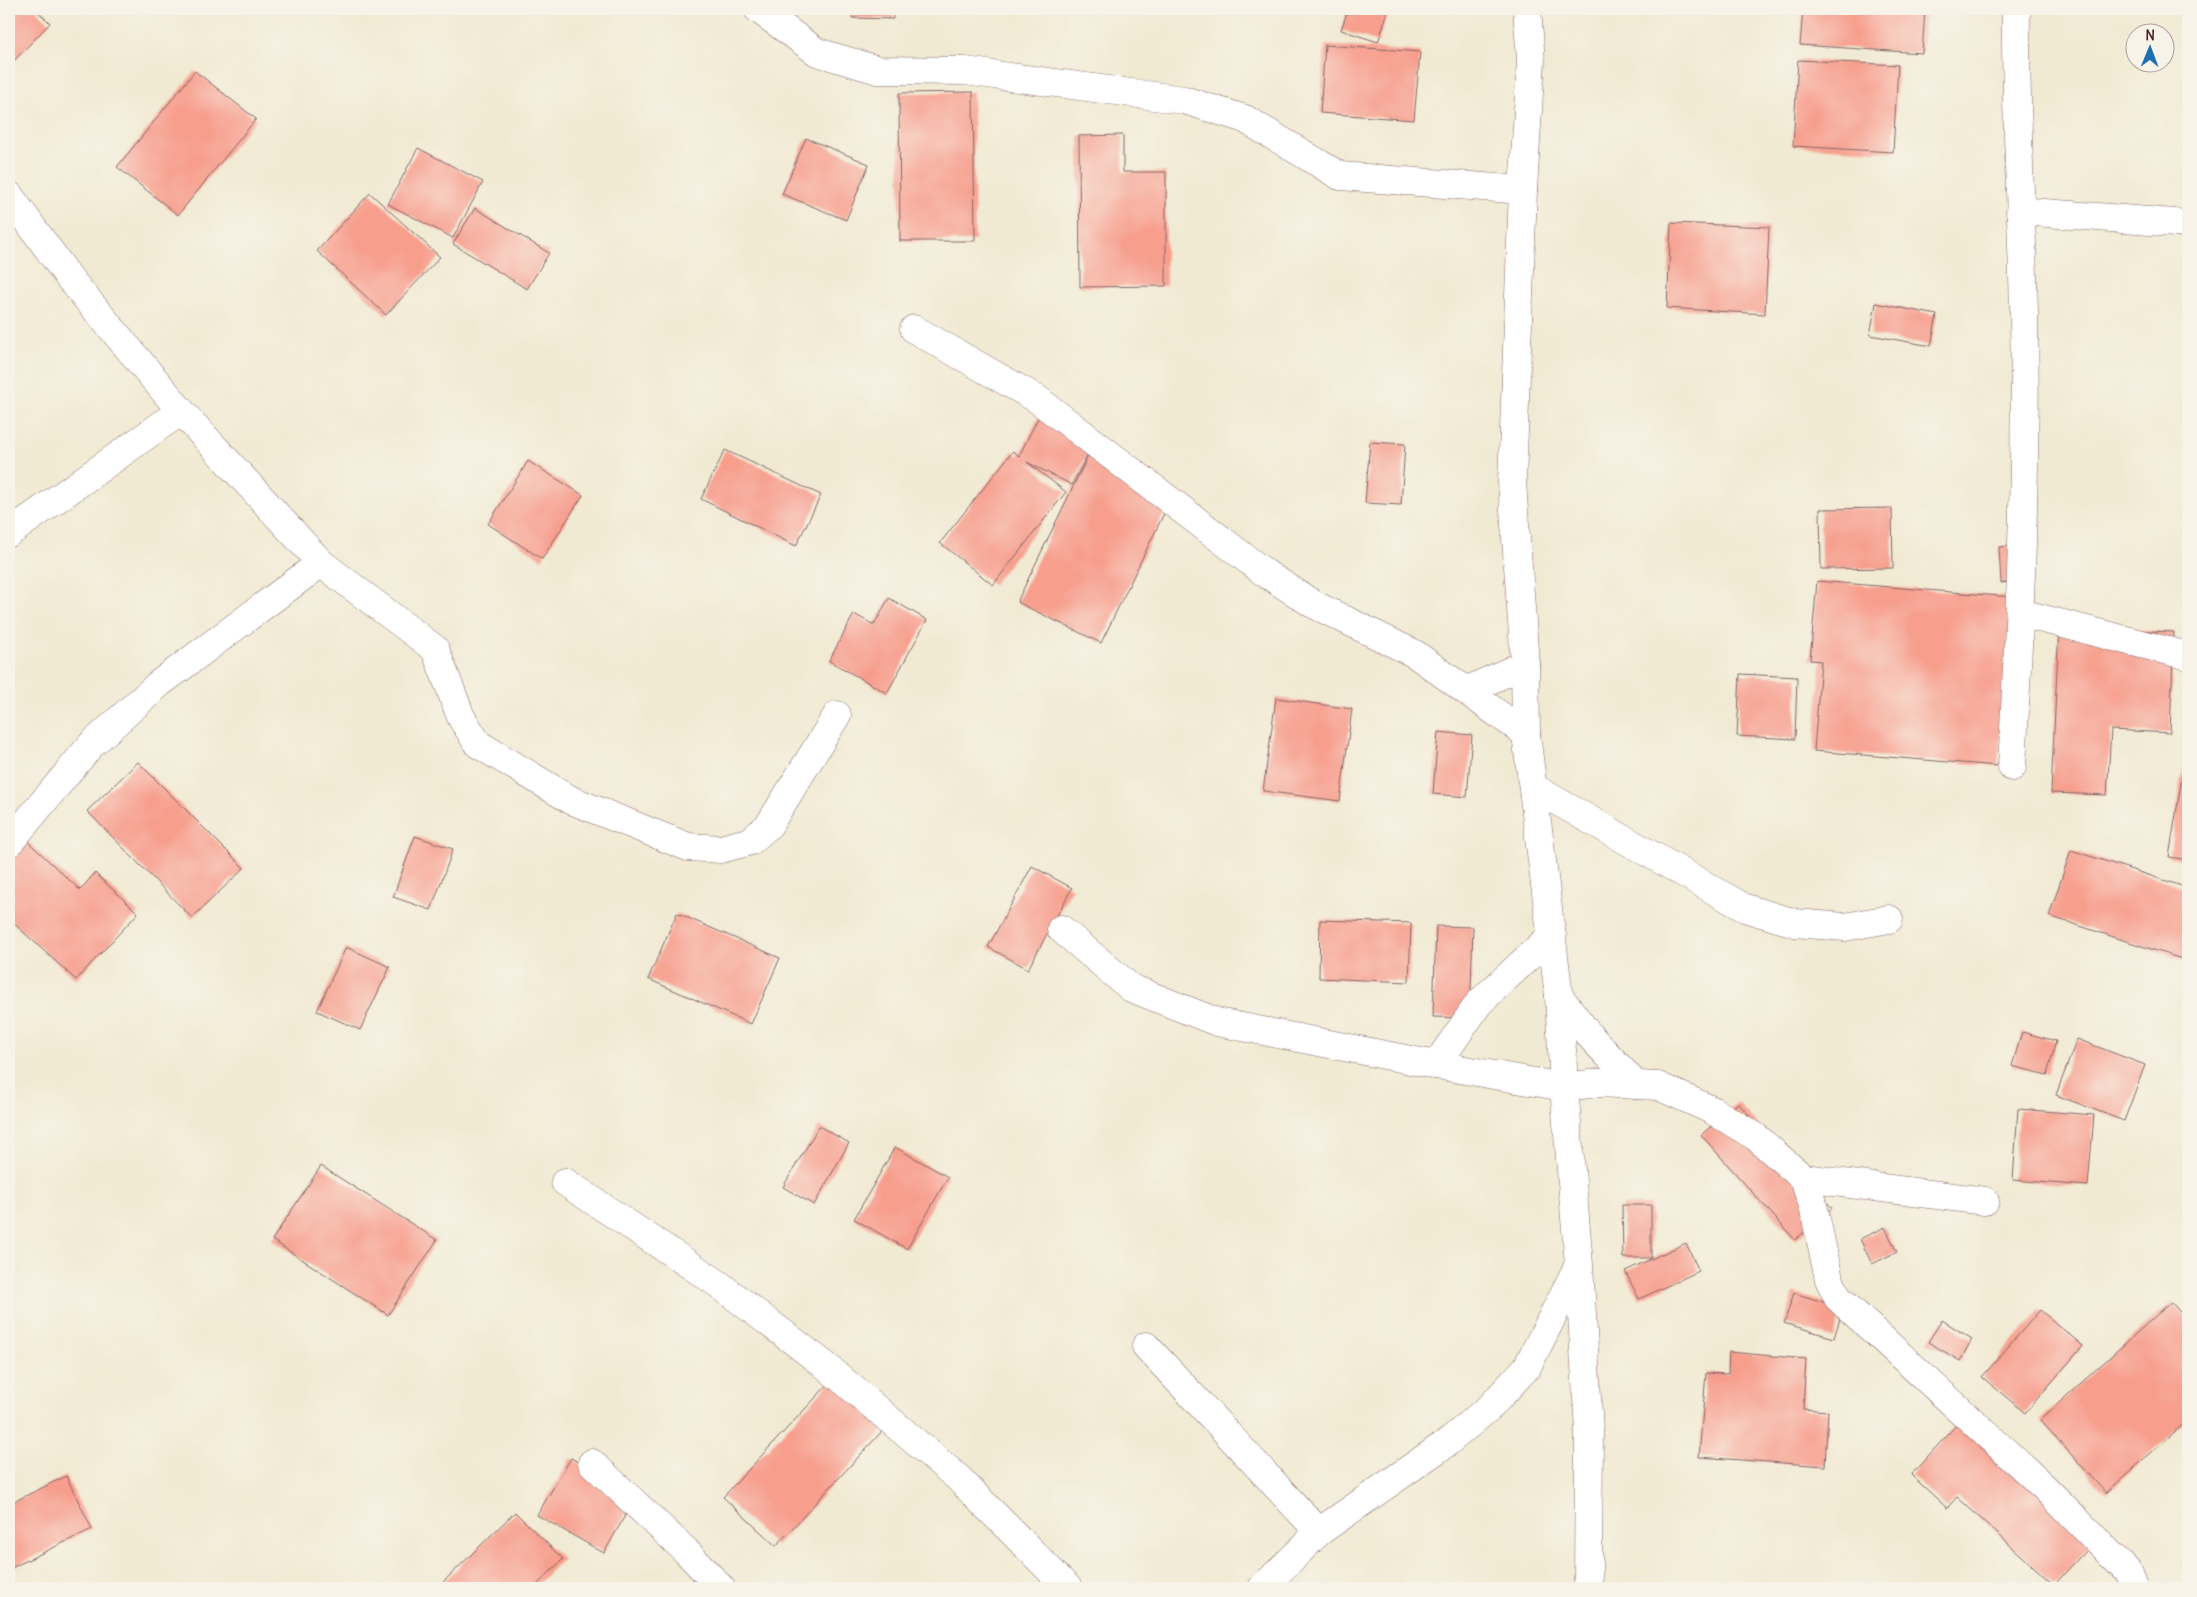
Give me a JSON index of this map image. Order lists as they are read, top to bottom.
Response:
{
  "north": "top"
}
